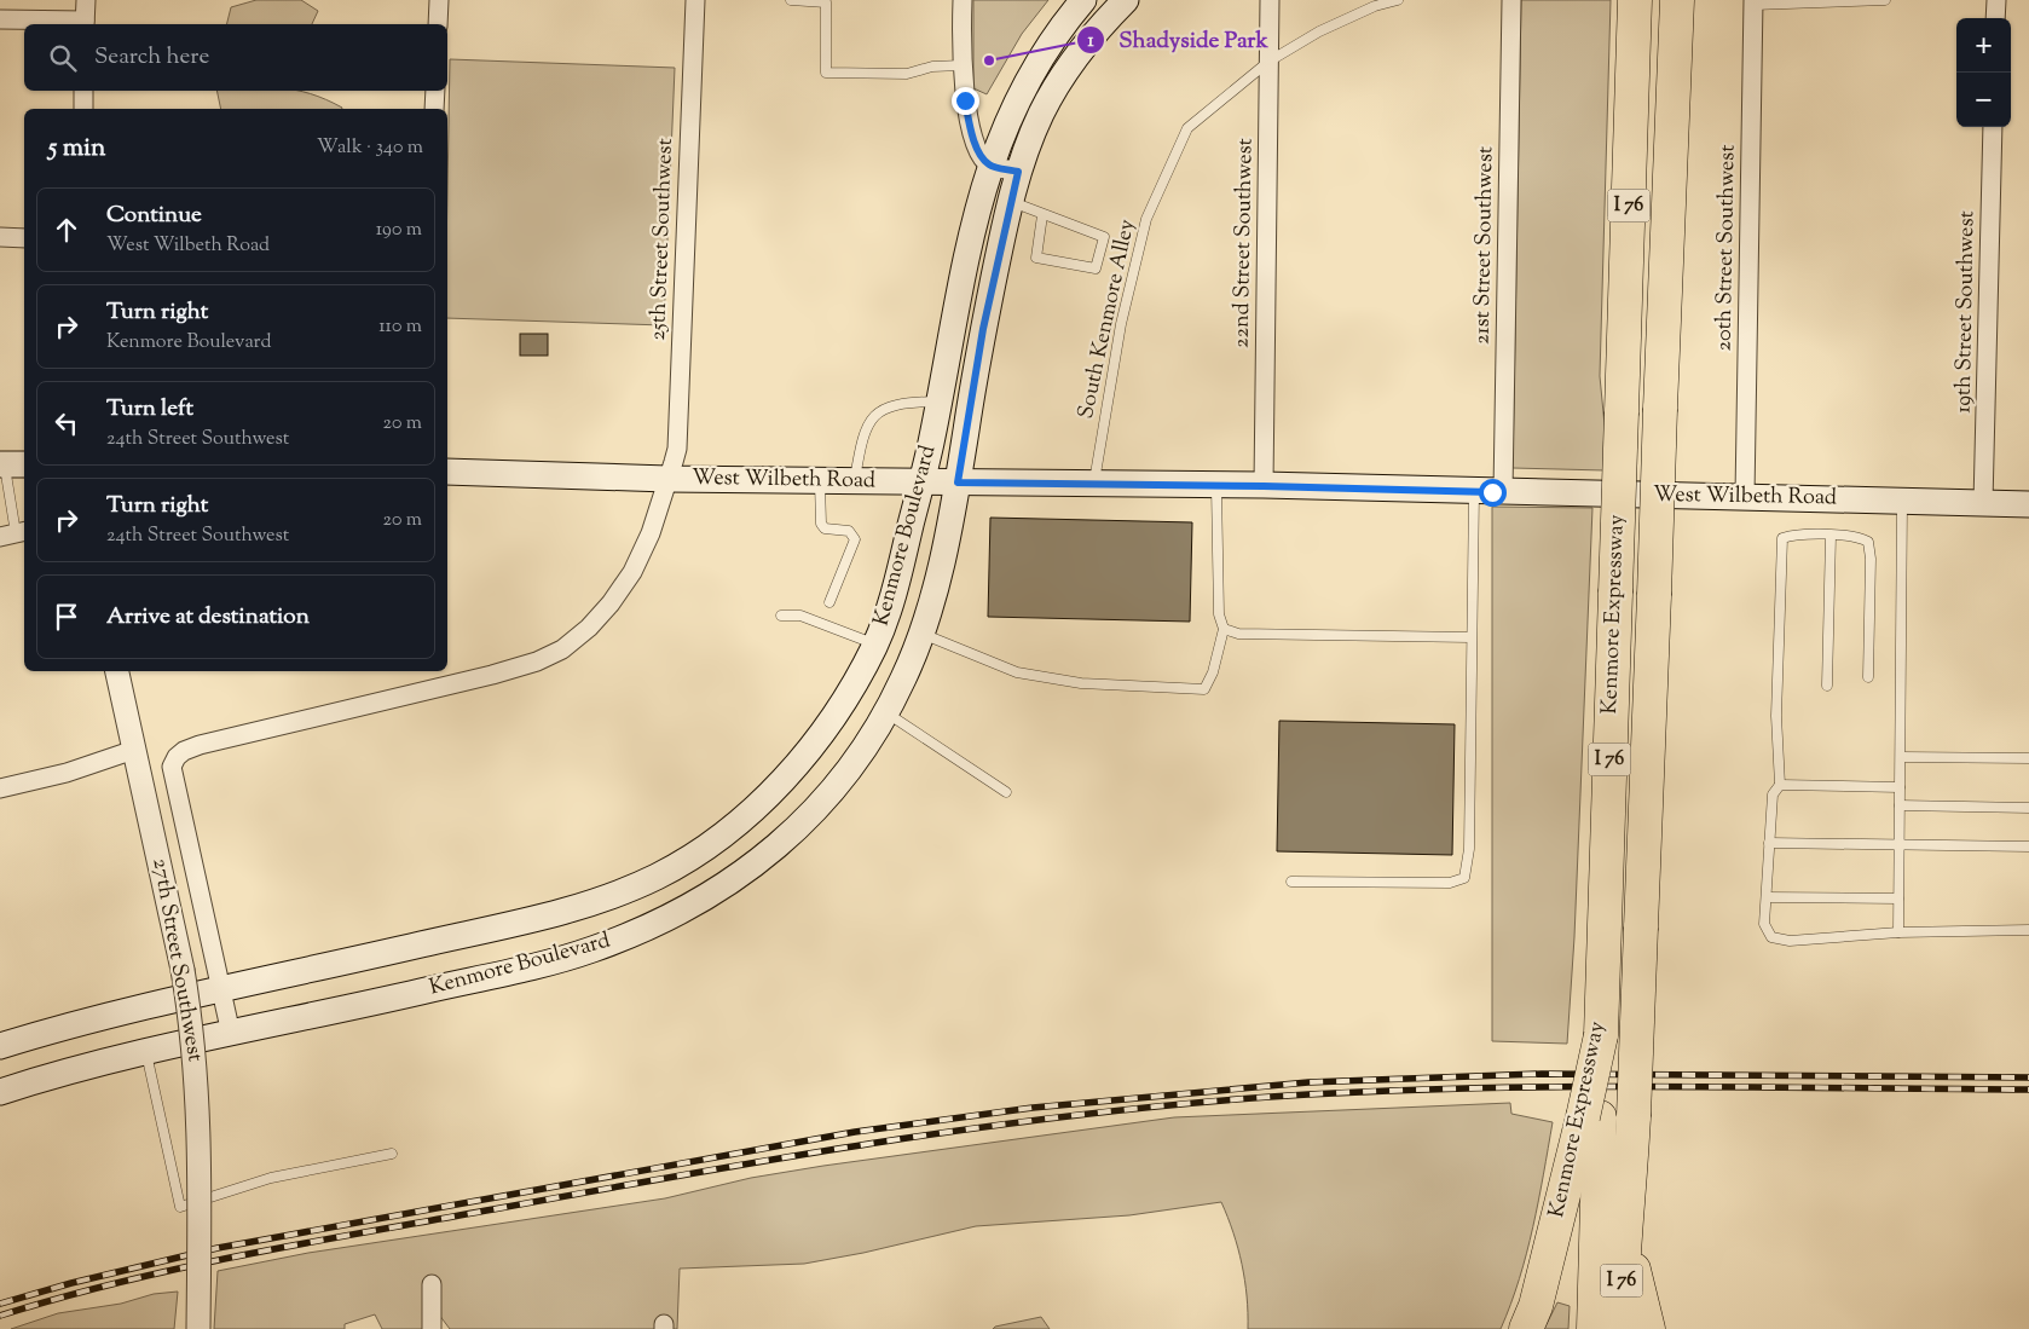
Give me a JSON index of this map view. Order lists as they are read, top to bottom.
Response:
{
  "streets": {
    "highway": ["I 76", "Kenmore Expressway"],
    "main road": ["West Wilbeth Road", "Kenmore Boulevard"],
    "street": [
      "25th Street Southwest",
      "22nd Street Southwest",
      "21st Street Southwest",
      "20th Street Southwest",
      "19th Street Southwest",
      "27th Street Southwest"
    ],
    "lane": ["South Kenmore Alley"]
  },
  "crossings": [
    ["25th Street Southwest", "West Wilbeth Road"],
    ["25th Street Southwest", "27th Street Southwest"],
    ["22nd Street Southwest", "South Kenmore Alley"],
    ["22nd Street Southwest", "West Wilbeth Road"],
    ["21st Street Southwest", "West Wilbeth Road"],
    ["20th Street Southwest", "West Wilbeth Road"],
    ["19th Street Southwest", "West Wilbeth Road"],
    ["South Kenmore Alley", "West Wilbeth Road"],
    ["West Wilbeth Road", "Kenmore Boulevard"],
    ["Kenmore Boulevard", "27th Street Southwest"]
  ],
  "places": ["Shadyside Park"],
  "page": {
    "map_buttons": ["+", "−"],
    "search": "Search here",
    "heading": ["5 min", "Walk · 340 m"],
    "list": [
      ["Continue", "West Wilbeth Road", "190 m"],
      ["Turn right", "Kenmore Boulevard", "110 m"],
      ["Turn left", "24th Street Southwest", "20 m"],
      ["Turn right", "24th Street Southwest", "20 m"],
      "Arrive at destination"
    ]
  }
}
